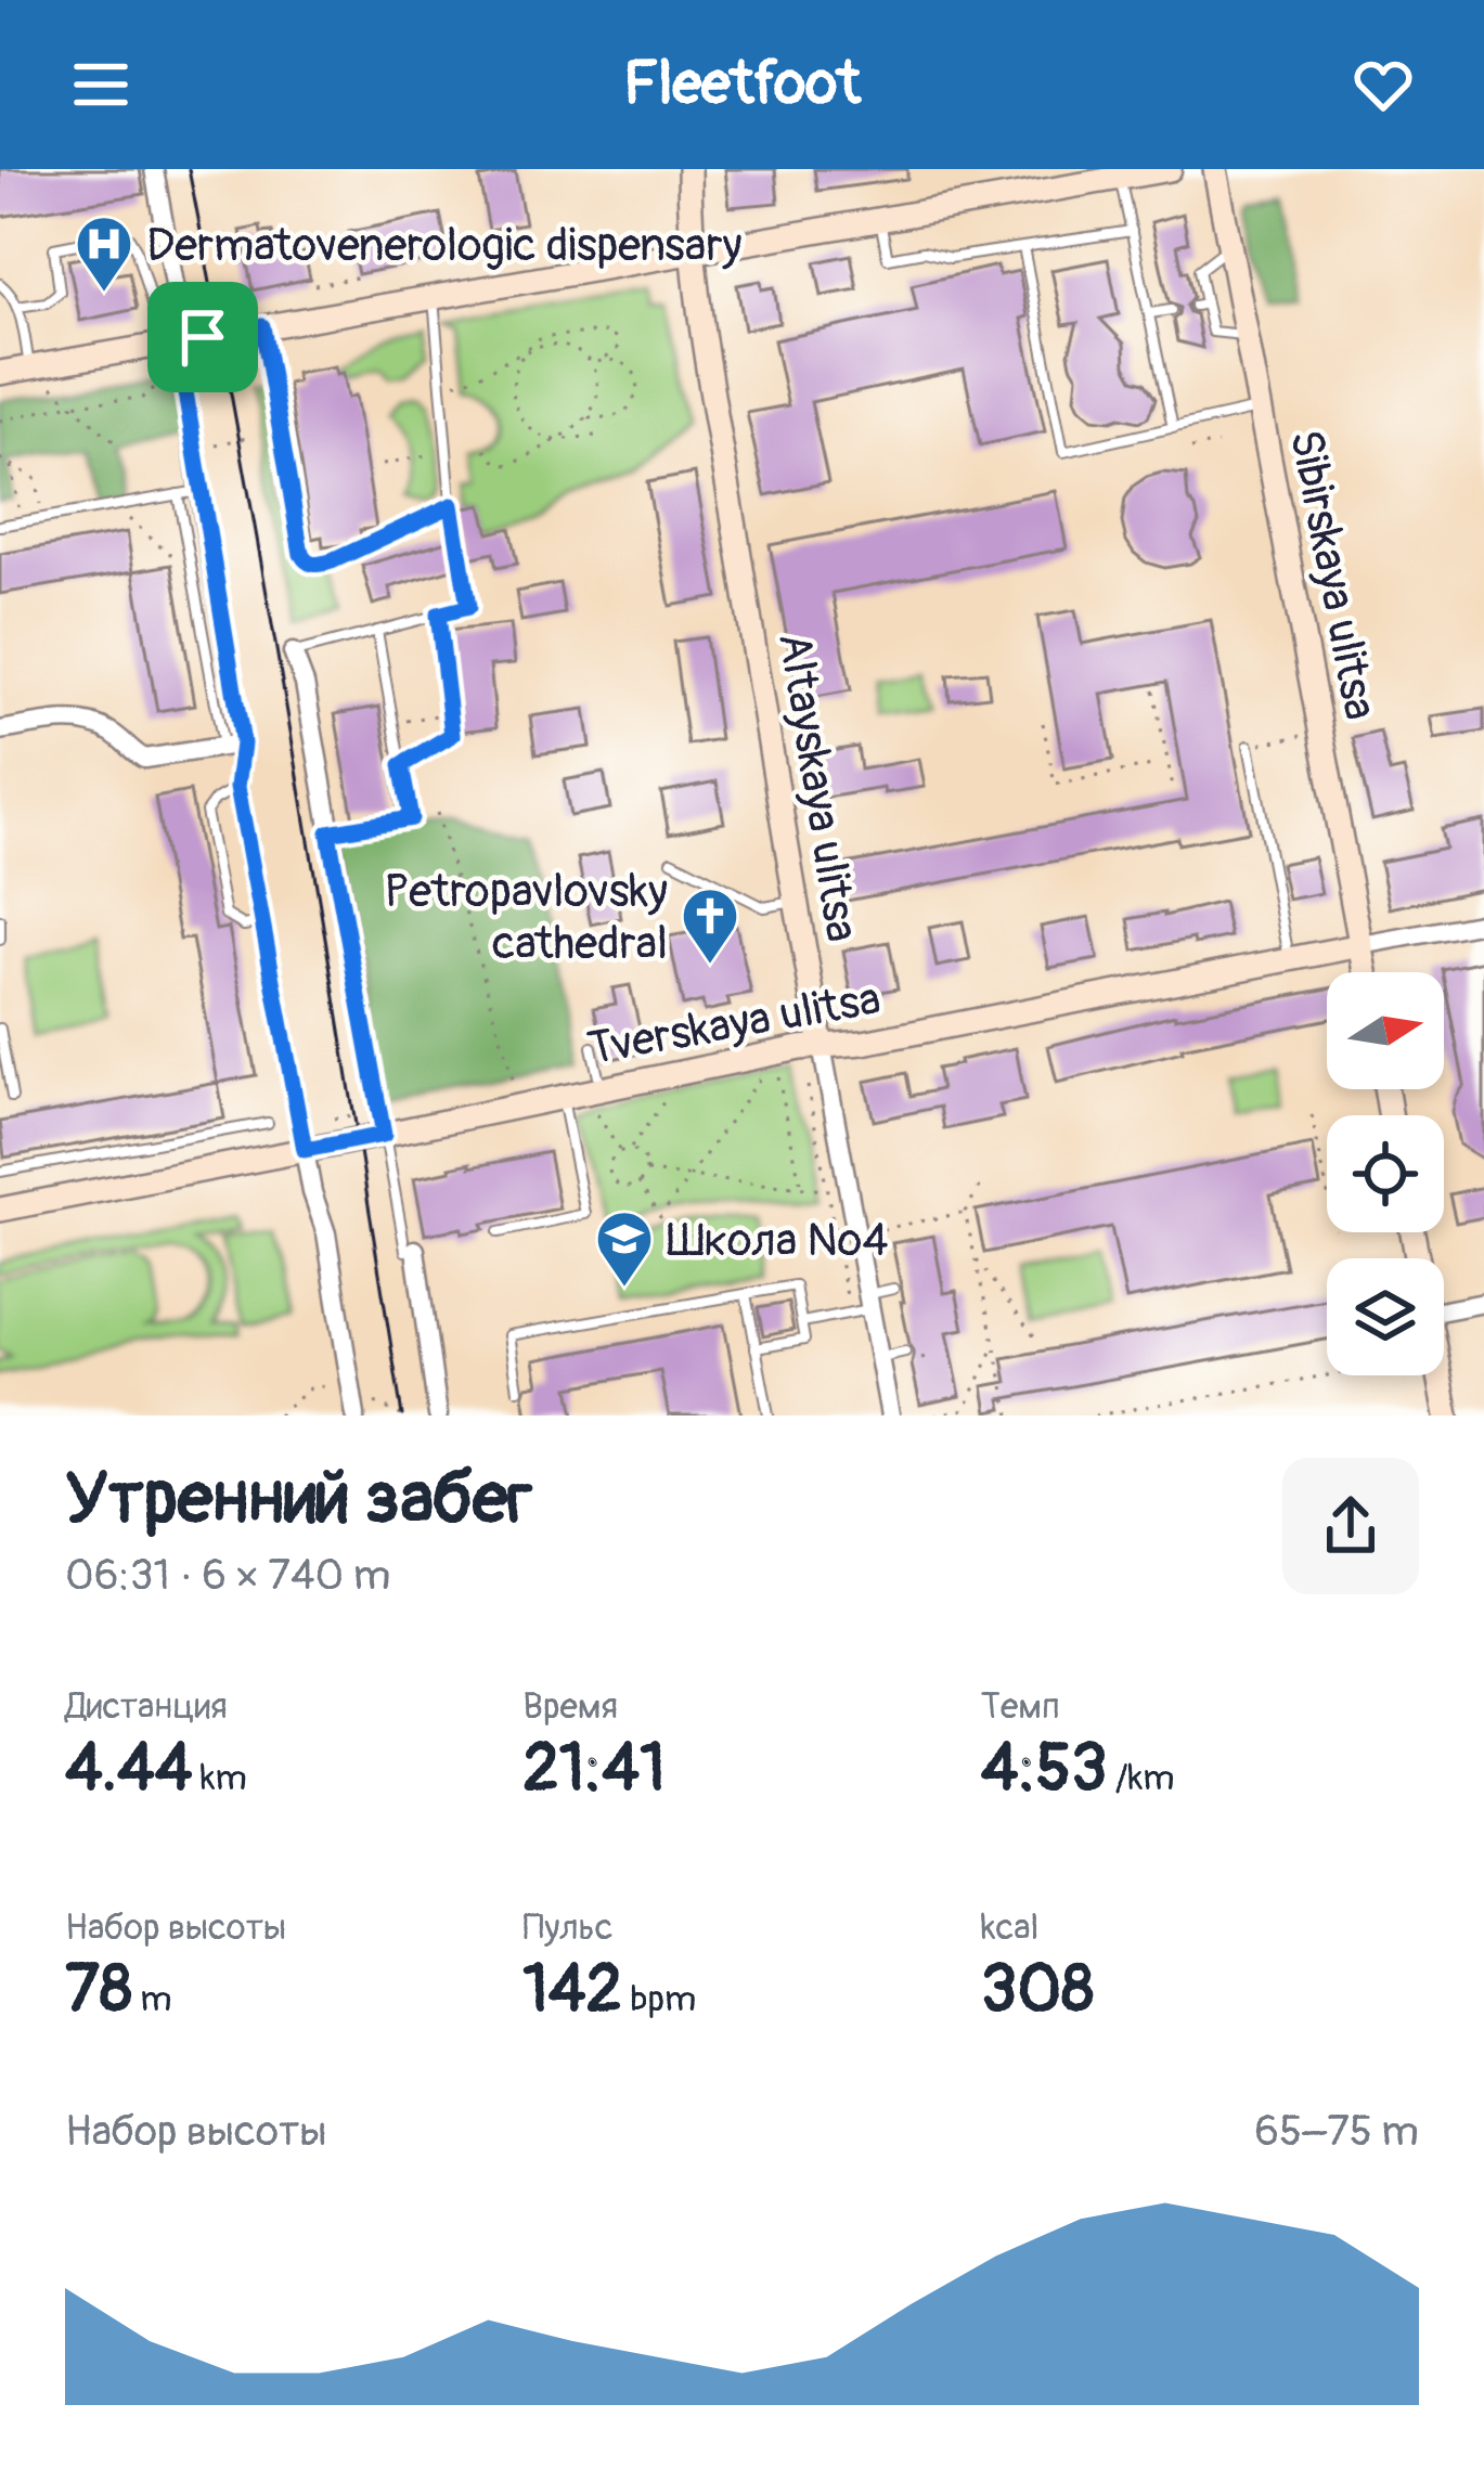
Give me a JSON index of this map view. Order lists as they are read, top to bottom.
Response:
{
  "streets": {
    "main road": ["Sibirskaya ulitsa", "Altayskaya ulitsa", "Tverskaya ulitsa"]
  },
  "crossings": [
    ["Sibirskaya ulitsa", "Tverskaya ulitsa"],
    ["Altayskaya ulitsa", "Tverskaya ulitsa"]
  ],
  "places": {
    "hospital": ["Dermatovenerologic dispensary"],
    "church": ["Petropavlovsky cathedral"],
    "school or university": ["Школа №4"]
  },
  "north": "right",
  "page": {
    "header": "Fleetfoot",
    "heading": ["Утренний забег", "06:31 · 6 × 740 m"],
    "stats": [
      ["Дистанция", "4.44 km"],
      ["Время", "21:41"],
      ["Темп", "4:53 /km"],
      ["Набор высоты", "78 m"],
      ["Пульс", "142 bpm"],
      ["kcal", "308"]
    ],
    "chart": ["Набор высоты", "65–75 m"]
  }
}
